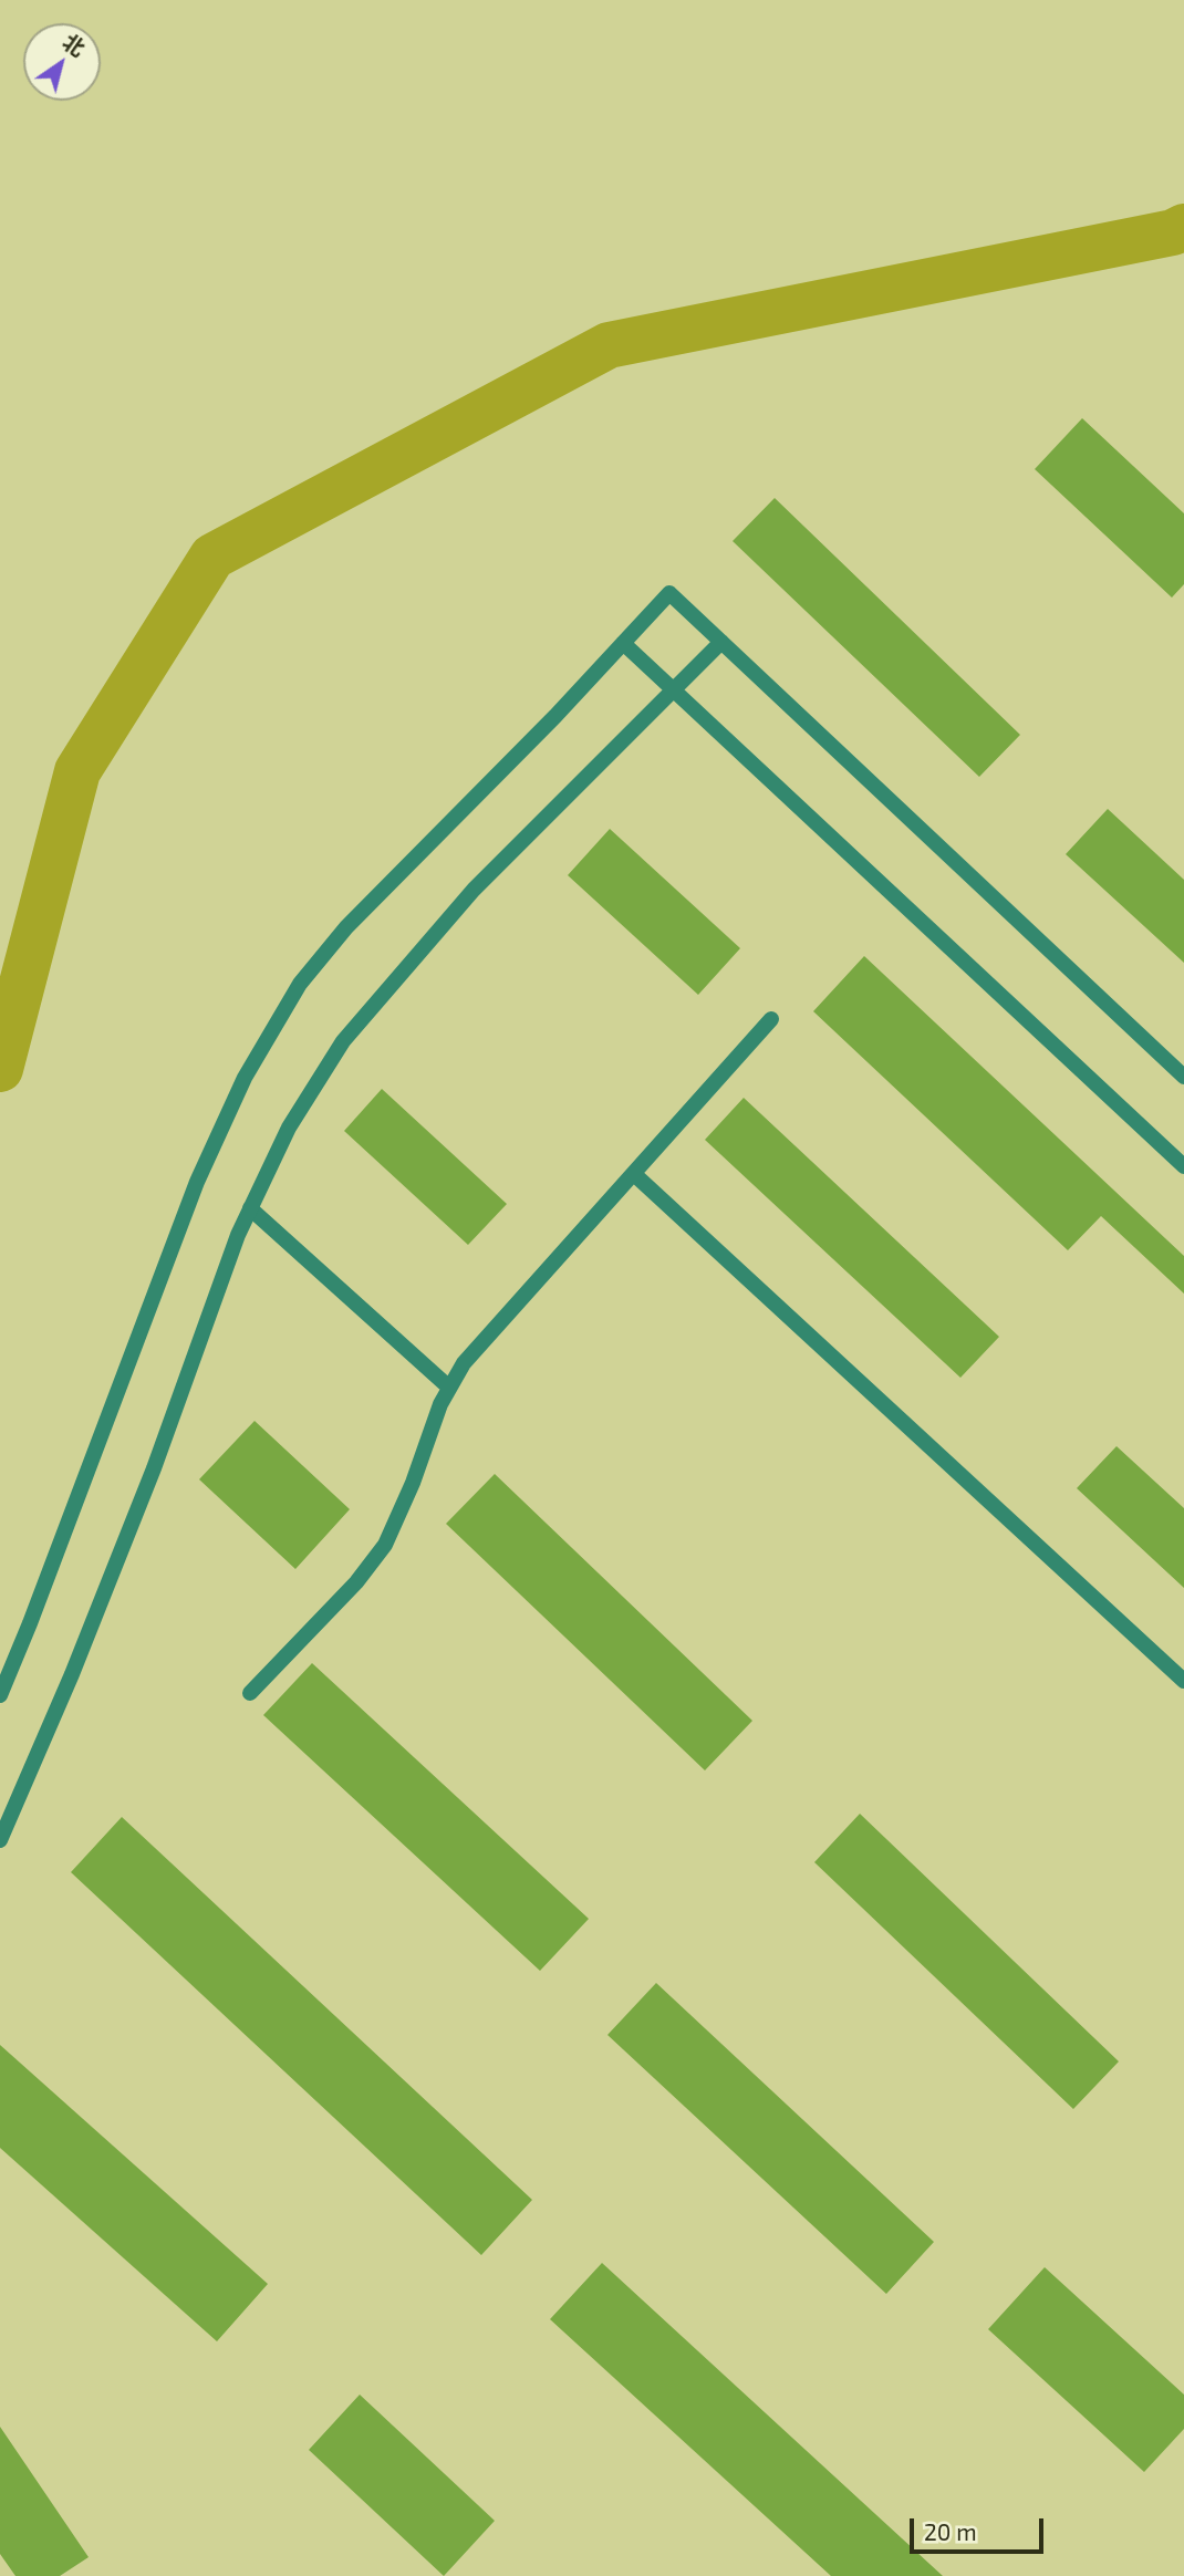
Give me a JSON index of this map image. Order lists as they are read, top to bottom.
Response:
{
  "scale_bar": "20 m",
  "north": "top right"
}
